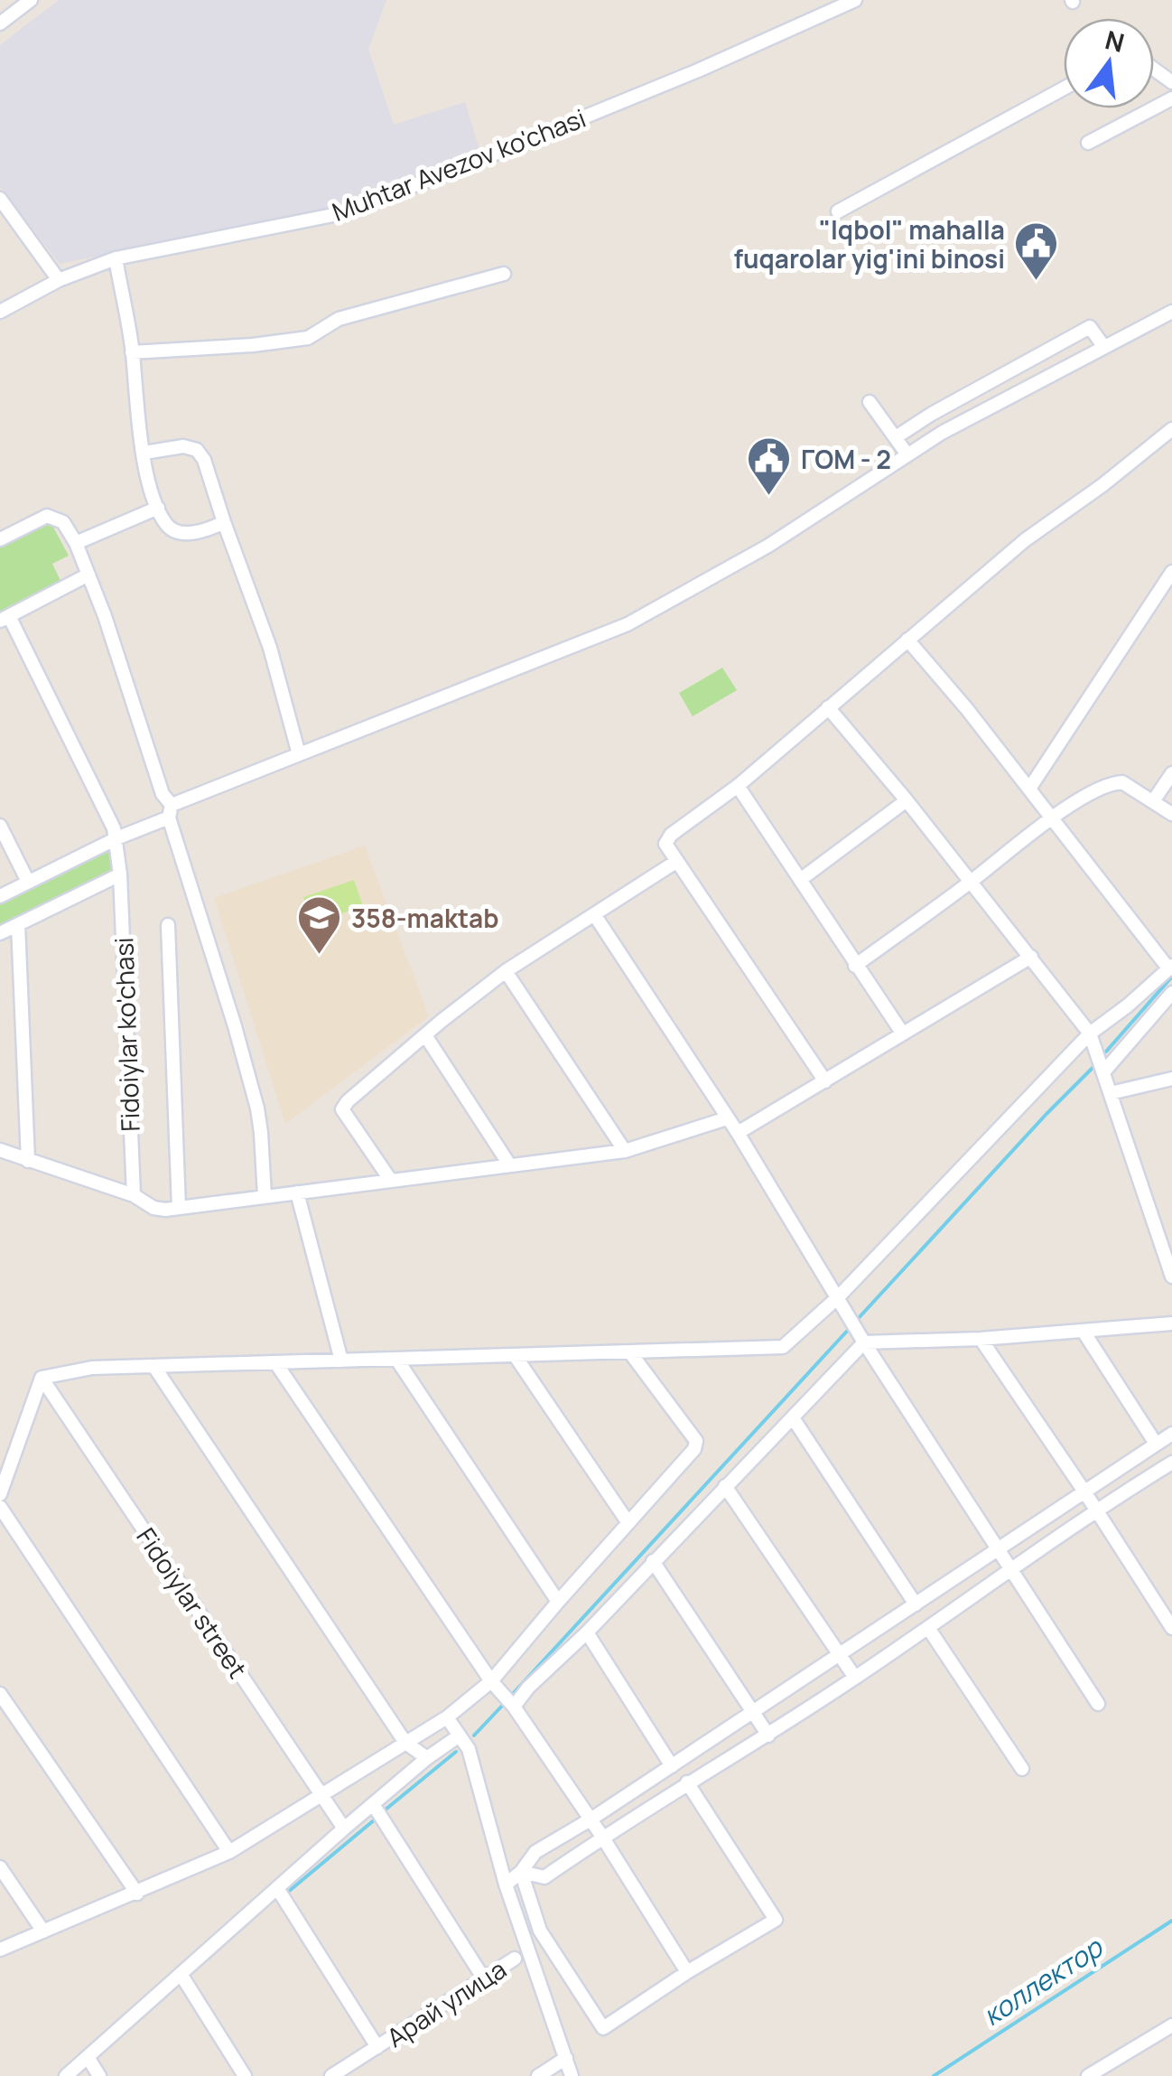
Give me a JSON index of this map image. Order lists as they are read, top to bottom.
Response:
{
  "streets": {
    "street": [
      "Muhtar Avezov ko'chasi",
      "Fidoiylar ko'chasi",
      "Fidoiylar street",
      "Арай улица"
    ]
  },
  "water": ["коллектор"],
  "places": {
    "public building": ["\"Iqbol\" mahalla fuqarolar yig'ini binosi", "ГОМ - 2"],
    "school or university": ["358-maktab"]
  },
  "north": "top"
}
